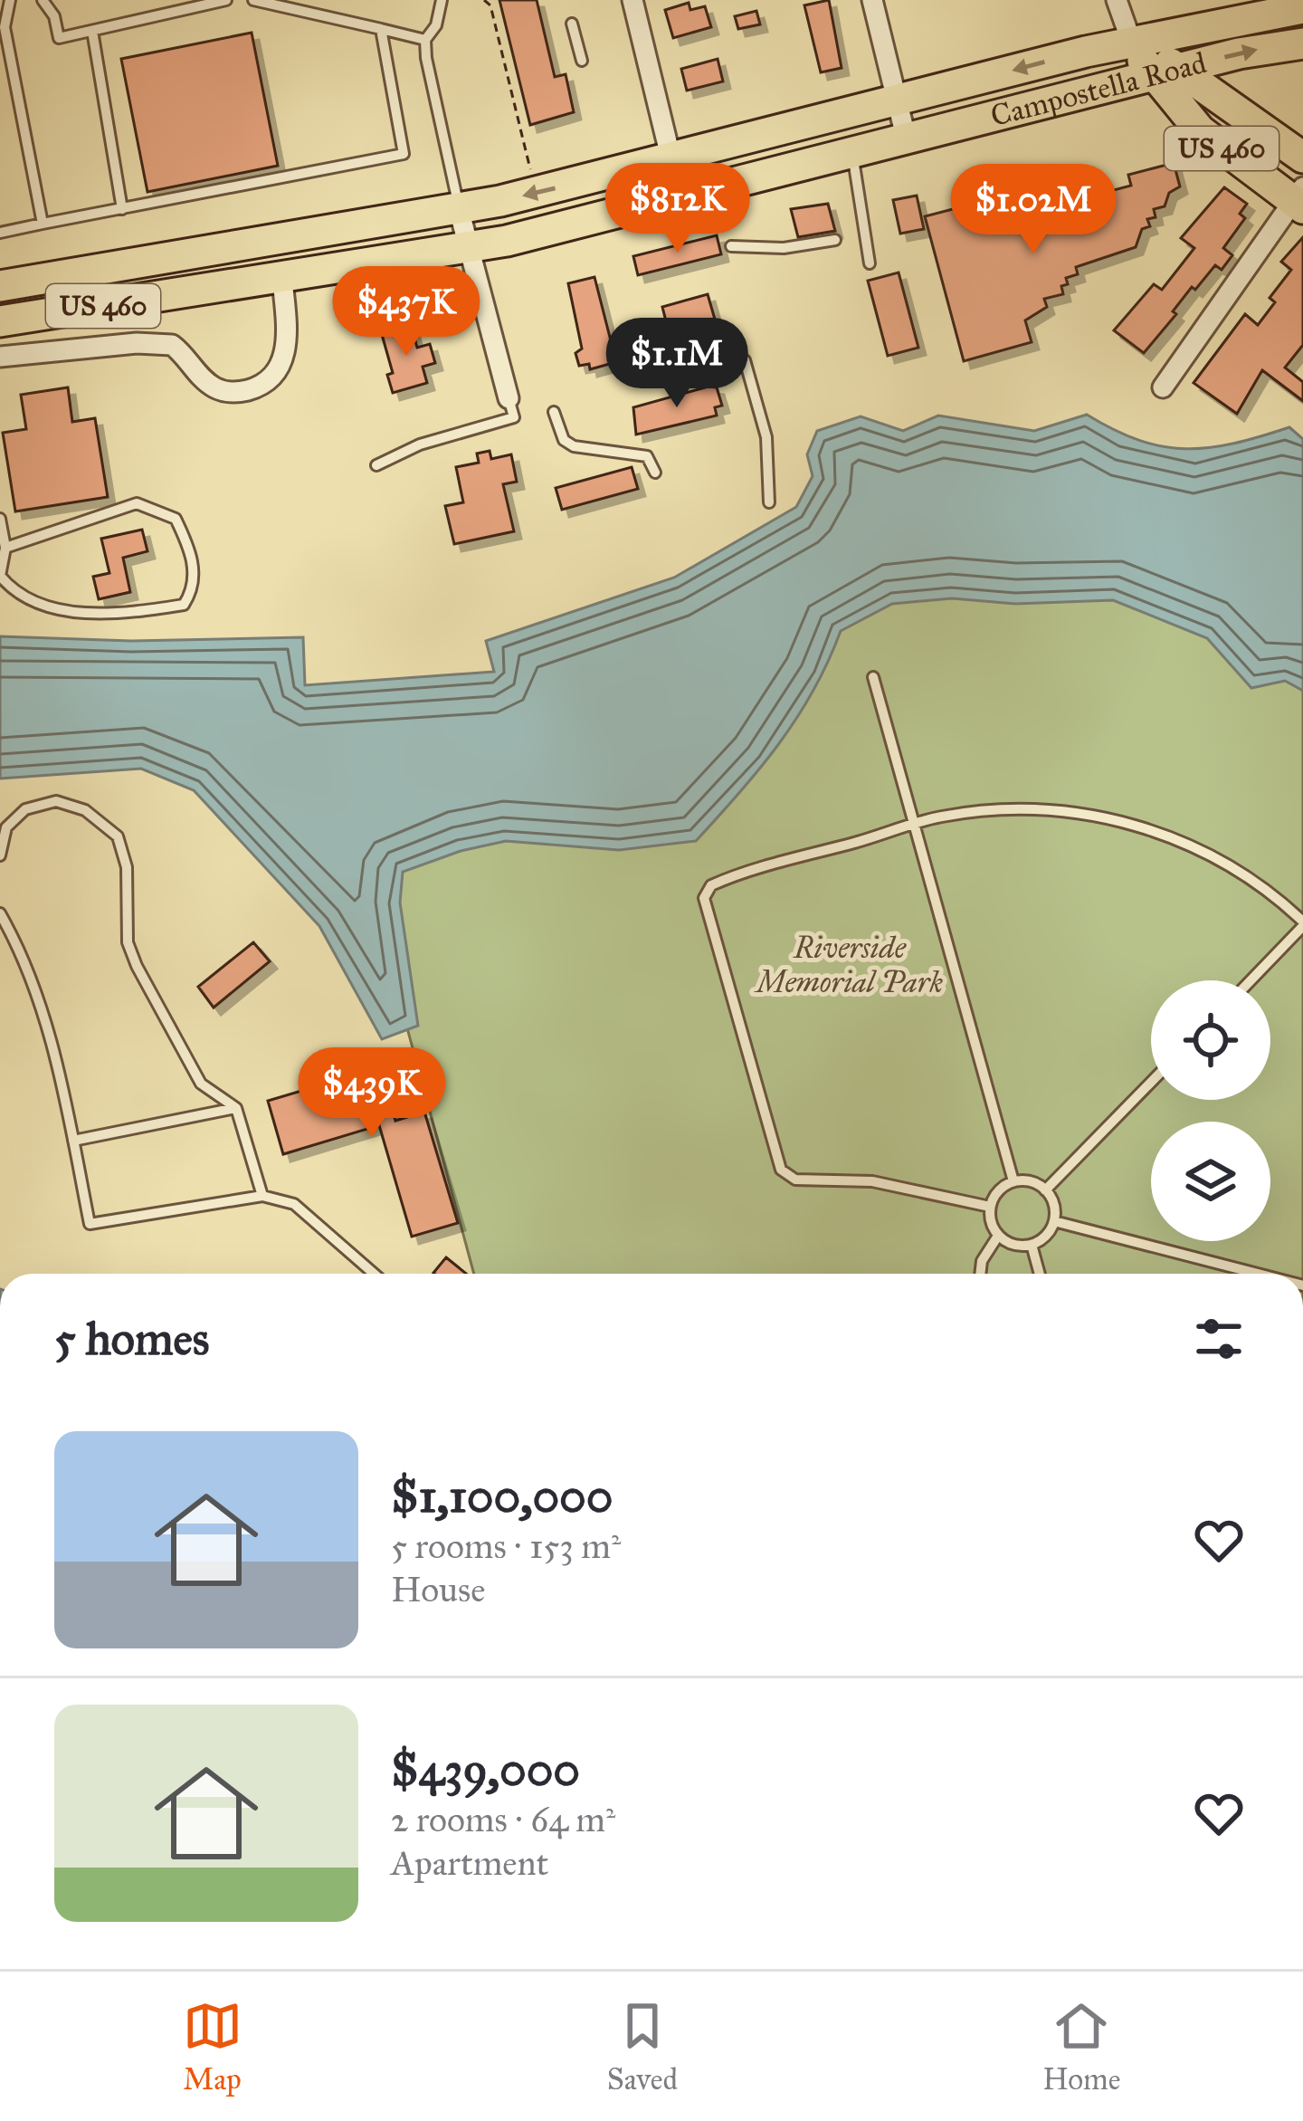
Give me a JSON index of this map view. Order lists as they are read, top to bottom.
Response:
{
  "streets": {
    "main road": ["Campostella Road", "US 460"]
  },
  "crossings": [
    ["Campostella Road", "US 460"]
  ],
  "parks": ["Riverside Memorial Park"],
  "page": {
    "price": [
      "$812K",
      "$1.02M",
      "$437K",
      "$1.1M",
      "$439K"
    ],
    "heading": "5 homes",
    "list": [
      {
        "name": "$1,100,000",
        "note": "5 rooms · 153 m² · House"
      },
      {
        "name": "$439,000",
        "note": "2 rooms · 64 m² · Apartment"
      }
    ],
    "tabs": ["Map", "Saved", "Home"]
  }
}
